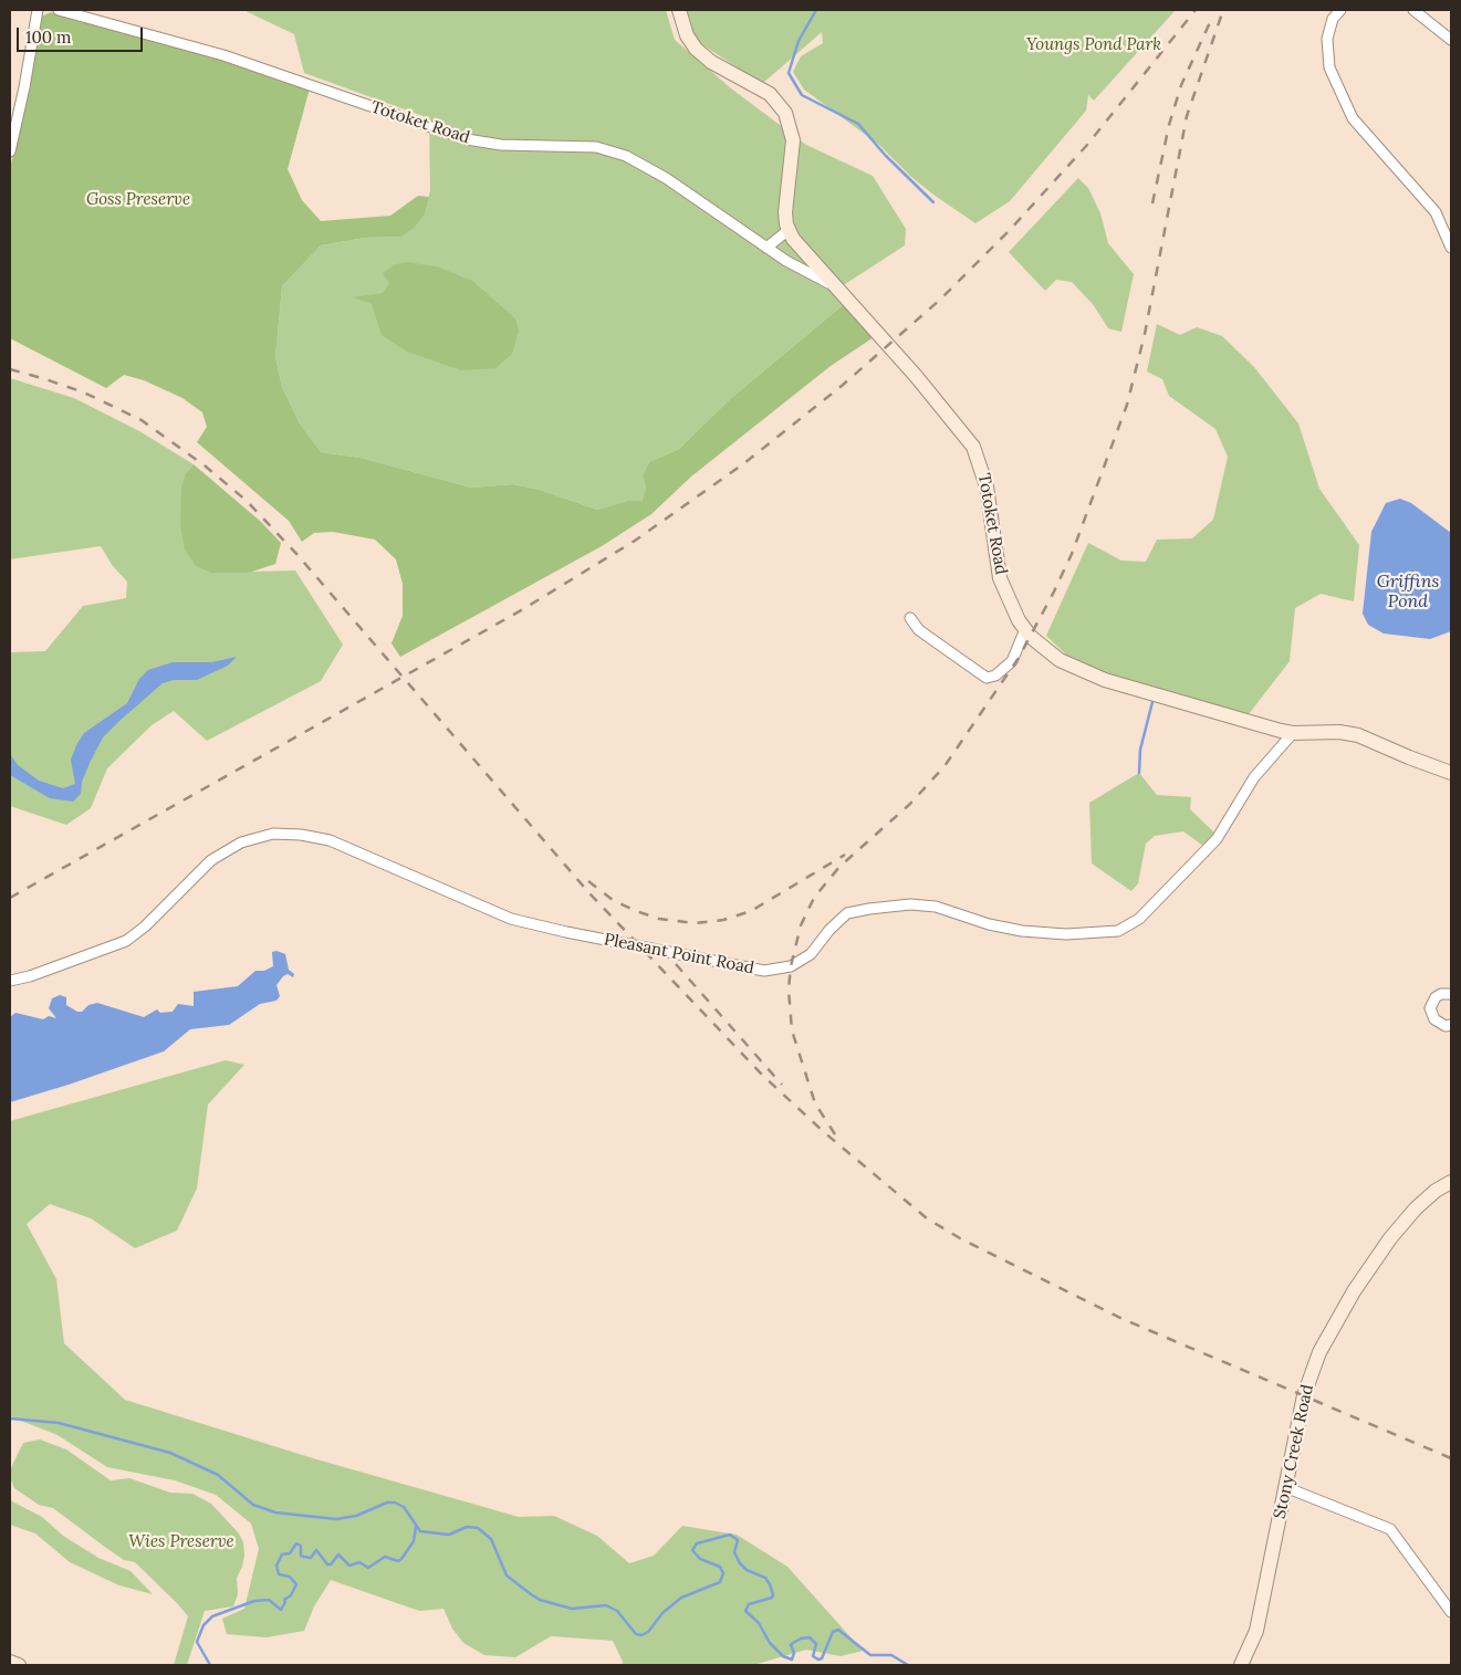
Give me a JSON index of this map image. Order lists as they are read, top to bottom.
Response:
{
  "streets": {
    "main road": ["Totoket Road", "Stony Creek Road"],
    "street": ["Pleasant Point Road"]
  },
  "crossings": [
    ["Totoket Road", "Pleasant Point Road"]
  ],
  "water": ["Griffins Pond"],
  "parks": ["Youngs Pond Park", "Goss Preserve", "Wies Preserve"],
  "scale_bar": "100 m"
}
